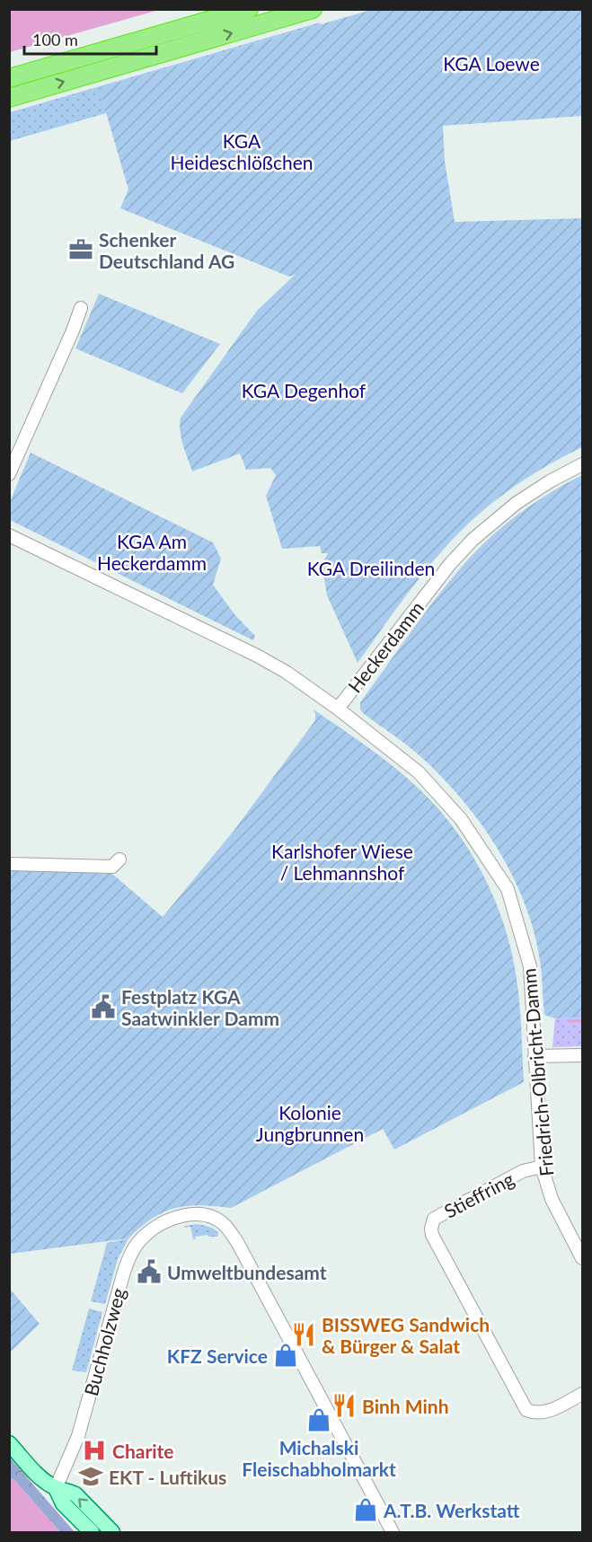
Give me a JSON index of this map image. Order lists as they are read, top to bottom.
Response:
{
  "streets": {
    "street": [
      "Heckerdamm",
      "Friedrich-Olbricht-Damm",
      "Stieffring",
      "Buchholzweg"
    ]
  },
  "crossings": [
    ["Heckerdamm", "Friedrich-Olbricht-Damm"],
    ["Friedrich-Olbricht-Damm", "Stieffring"]
  ],
  "parks": [
    "KGA Loewe",
    "KGA Heideschlößchen",
    "KGA Degenhof",
    "KGA Am Heckerdamm",
    "KGA Dreilinden",
    "Karlshofer Wiese / Lehmannshof",
    "Kolonie Jungbrunnen"
  ],
  "places": {
    "office": ["Schenker Deutschland AG"],
    "public building": ["Festplatz KGA Saatwinkler Damm", "Umweltbundesamt"],
    "restaurant": ["BISSWEG Sandwich & Bürger & Salat", "Binh Minh"],
    "shop": ["KFZ Service", "Michalski Fleischabholmarkt", "A.T.B. Werkstatt"],
    "hospital": ["Charite"],
    "school or university": ["EKT - Luftikus"]
  },
  "scale_bar": "100 m"
}
